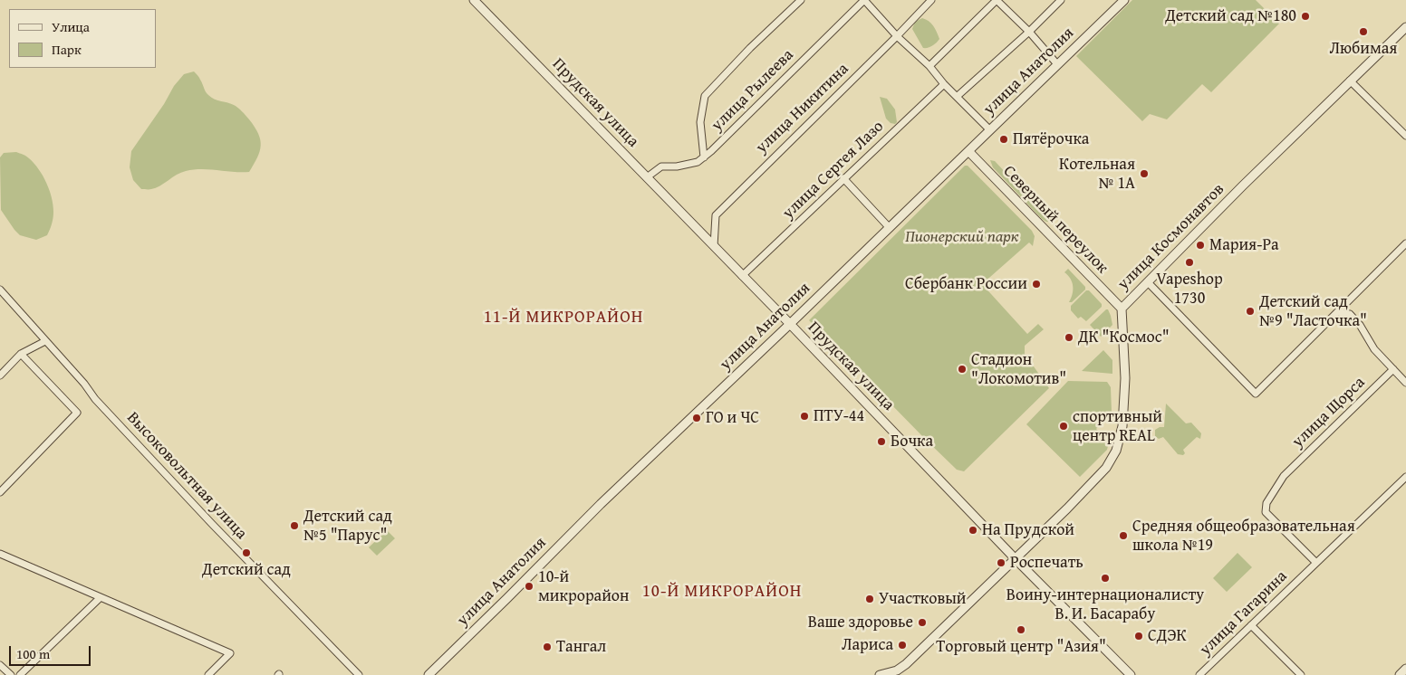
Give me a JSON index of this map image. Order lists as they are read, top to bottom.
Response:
{
  "streets": {
    "street": [
      "улица Анатолия",
      "улица Рылеева",
      "Прудская улица",
      "улица Никитина",
      "улица Сергея Лазо",
      "Северный переулок",
      "улица Космонавтов",
      "улица Щорса",
      "Высоковольтная улица",
      "улица Гагарина"
    ]
  },
  "crossings": [
    ["улица Анатолия", "Прудская улица"],
    ["улица Анатолия", "Северный переулок"],
    ["улица Рылеева", "Прудская улица"],
    ["Прудская улица", "улица Никитина"],
    ["Прудская улица", "улица Сергея Лазо"],
    ["Прудская улица", "улица Космонавтов"],
    ["Северный переулок", "улица Космонавтов"],
    ["улица Щорса", "улица Гагарина"]
  ],
  "districts": ["11-Й МИКРОРАЙОН", "10-Й МИКРОРАЙОН"],
  "parks": ["Пионерский парк"],
  "places": [
    "Детский сад №180",
    "Любимая",
    "Пятёрочка",
    "Котельная № 1А",
    "Мария-Ра",
    "Vapeshop 1730",
    "Сбербанк России",
    "Детский сад №9 \"Ласточка\"",
    "ДК \"Космос\"",
    "Стадион \"Локомотив\"",
    "ПТУ-44",
    "ГО и ЧС",
    "спортивный центр REAL",
    "Бочка",
    "Детский сад №5 \"Парус\"",
    "На Прудской",
    "Средняя общеобразовательная школа №19",
    "Детский сад",
    "Роспечать",
    "Воину-интернационалисту В. И. Басарабу",
    "10-й микрорайон",
    "Участковый",
    "Ваше здоровье",
    "Торговый центр \"Азия\"",
    "СДЭК",
    "Лариса",
    "Тангал"
  ],
  "legend": ["Улица", "Парк"],
  "scale_bar": "100 m"
}
